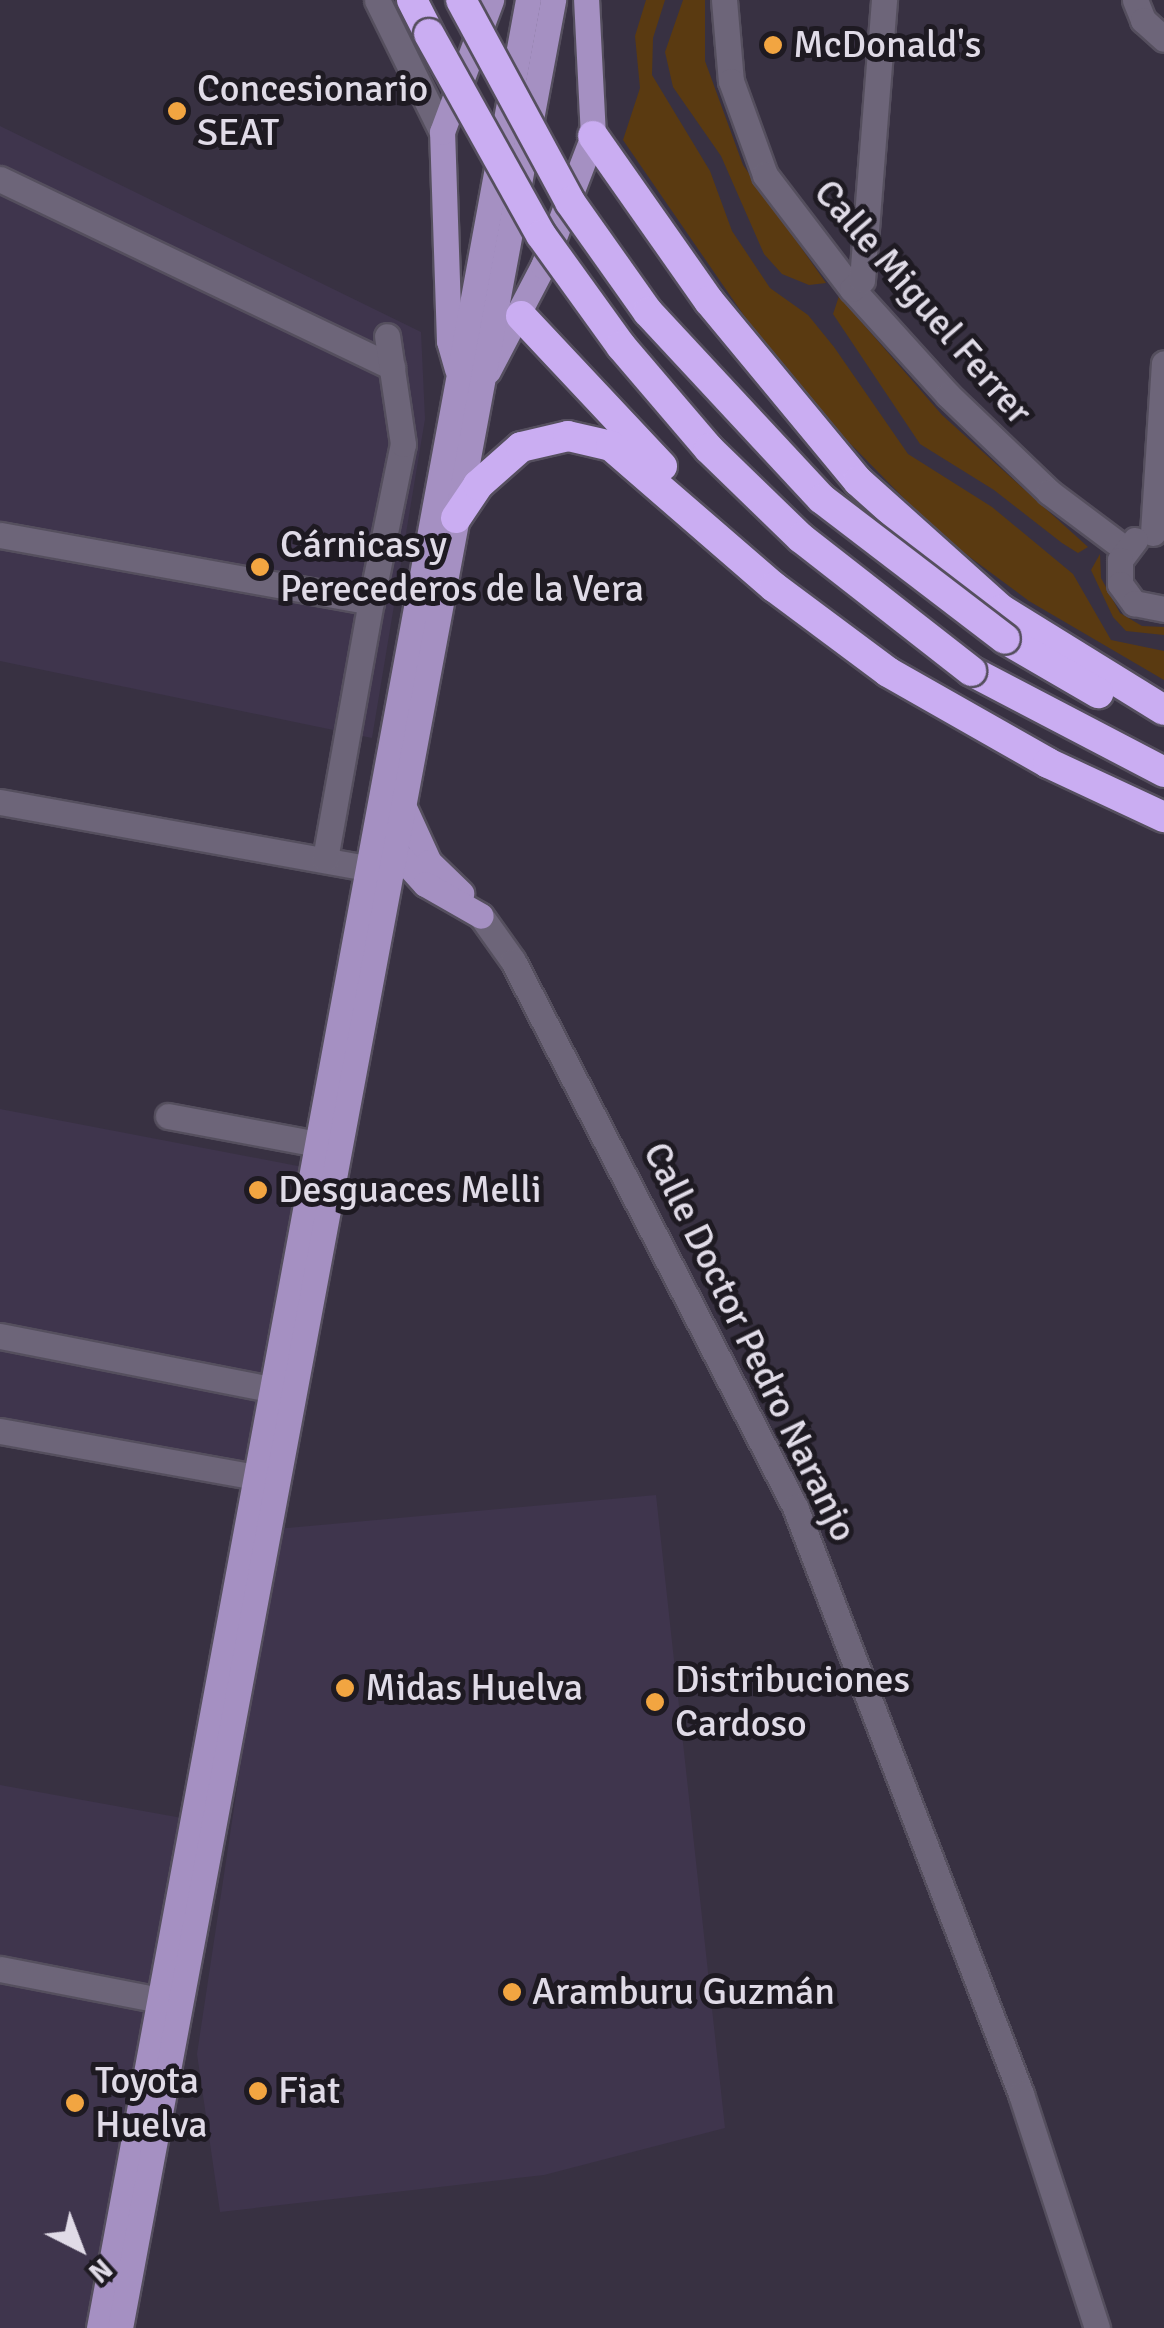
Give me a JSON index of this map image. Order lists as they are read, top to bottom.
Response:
{
  "streets": {
    "street": ["Calle Miguel Ferrer", "Calle Doctor Pedro Naranjo"]
  },
  "places": [
    "McDonald's",
    "Concesionario SEAT",
    "Cárnicas y Perecederos de la Vera",
    "Desguaces Melli",
    "Midas Huelva",
    "Distribuciones Cardoso",
    "Aramburu Guzmán",
    "Fiat",
    "Toyota Huelva"
  ],
  "north": "bottom right"
}
